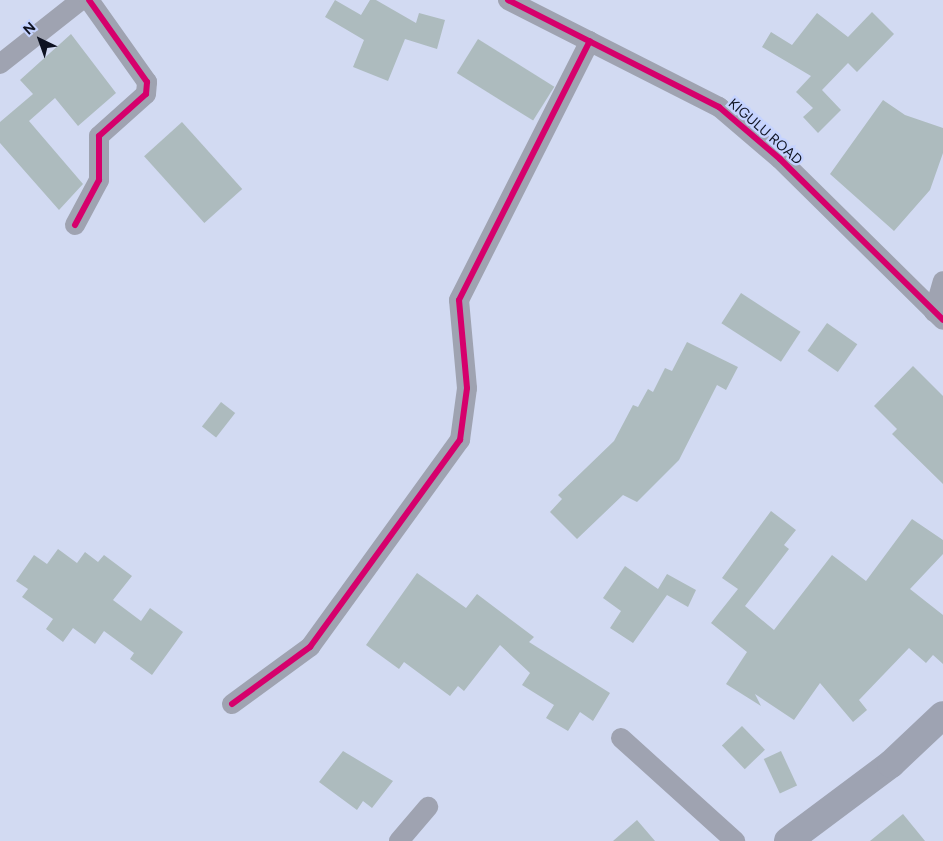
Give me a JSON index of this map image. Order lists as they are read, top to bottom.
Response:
{
  "streets": {
    "street": ["KIGULU ROAD"]
  },
  "north": "top left"
}
